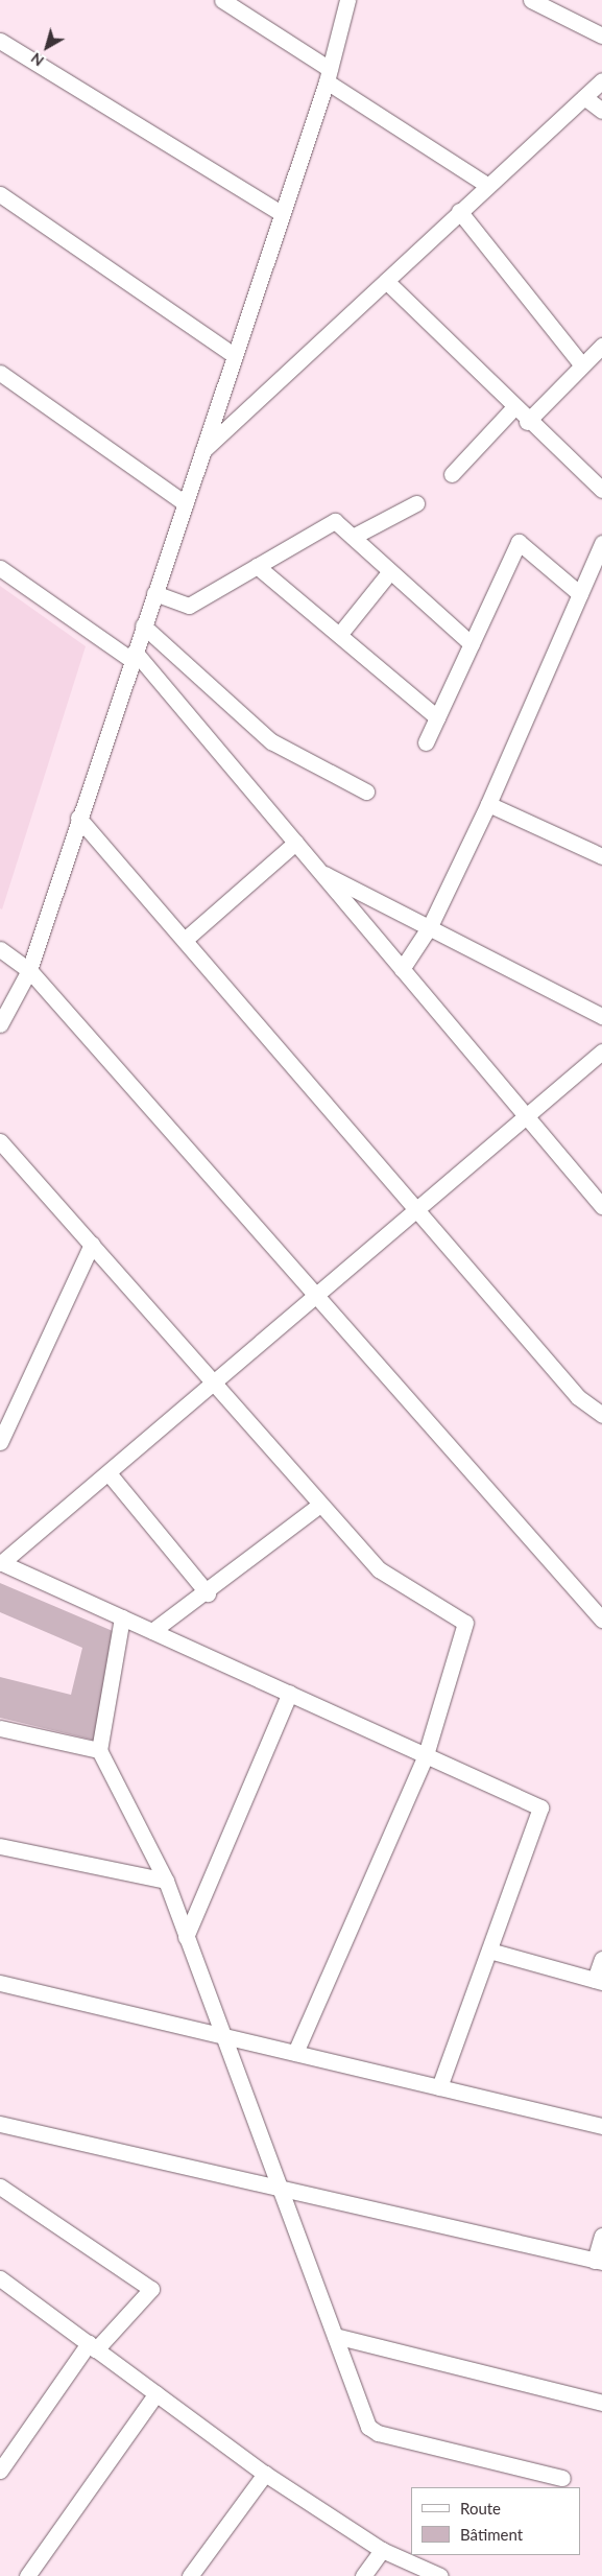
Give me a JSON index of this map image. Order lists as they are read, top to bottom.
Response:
{
  "legend": ["Route", "Bâtiment"],
  "north": "bottom left"
}
